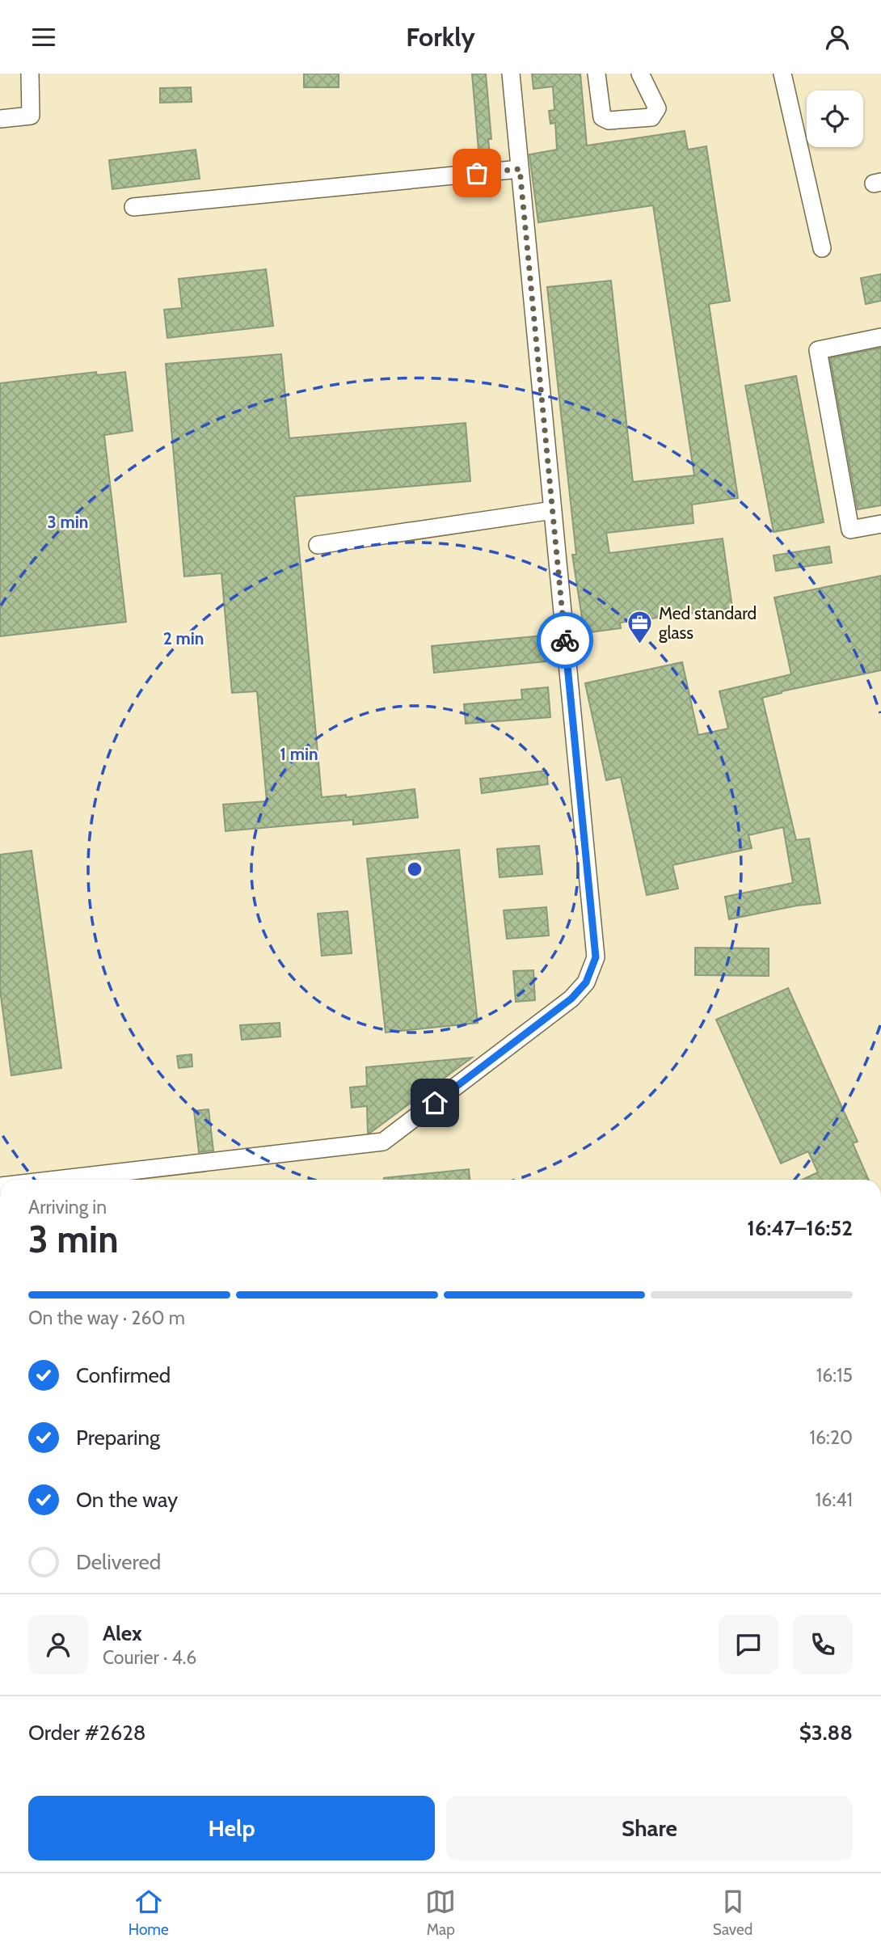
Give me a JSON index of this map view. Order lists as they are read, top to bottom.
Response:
{
  "places": {
    "office": ["Med standard glass"]
  },
  "page": {
    "header": "Forkly",
    "heading": ["3 min", "Arriving in", "16:47–16:52"],
    "panel": [
      "Alex",
      "Courier · 4.6",
      "Order #2628",
      "$3.88"
    ],
    "bar": "On the way · 260 m",
    "list": [
      ["Confirmed", "16:15"],
      ["Preparing", "16:20"],
      ["On the way", "16:41"],
      "Delivered"
    ],
    "buttons": ["Help", "Share"],
    "tabs": ["Home", "Map", "Saved"]
  },
  "rings": ["3 min", "2 min", "1 min"]
}
